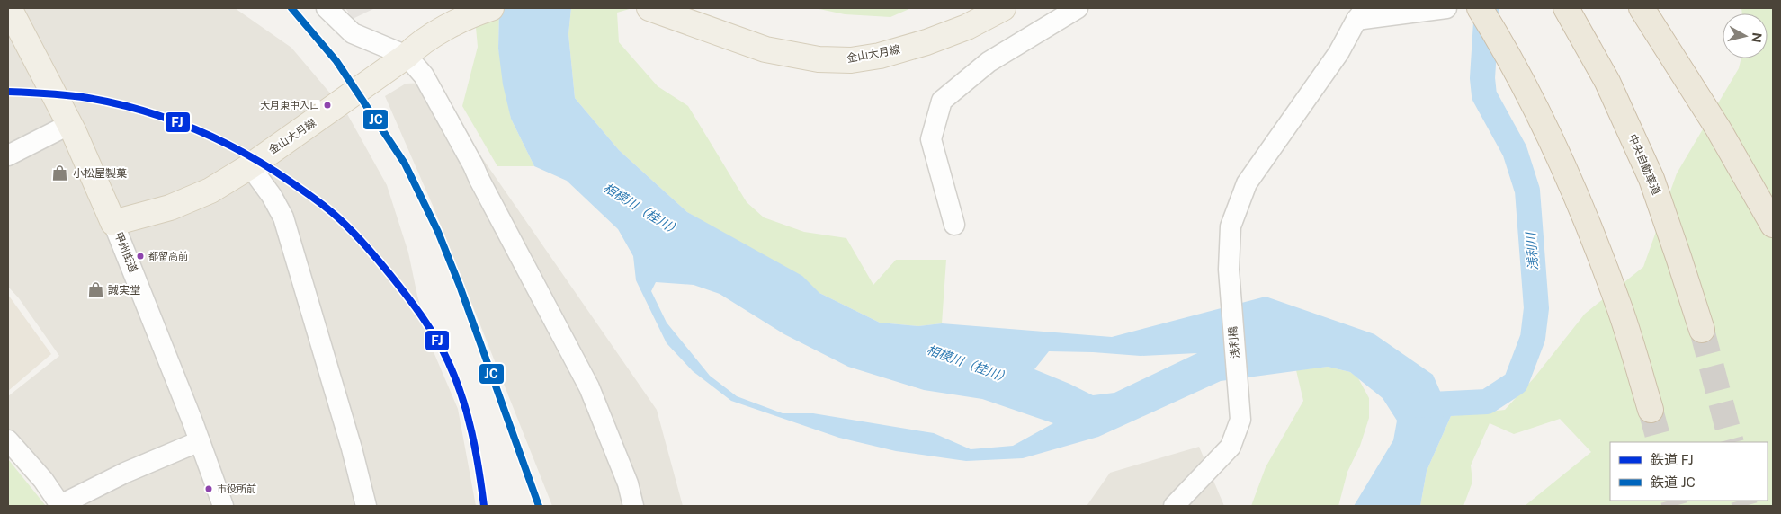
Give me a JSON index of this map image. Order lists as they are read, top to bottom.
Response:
{
  "streets": {
    "highway": ["中央自動車道"],
    "main road": ["金山大月線", "甲州街道"],
    "street": ["浅利橋"]
  },
  "crossings": [
    ["金山大月線", "甲州街道"]
  ],
  "water": ["相模川（桂川）", "浅利川"],
  "places": {
    "other": ["大月東中入口", "都留高前", "市役所前"],
    "shop": ["小松屋製菓", "誠実堂"]
  },
  "lines": ["rail line JC", "rail line FJ"],
  "legend": ["鉄道 FJ", "鉄道 JC"],
  "north": "right"
}
